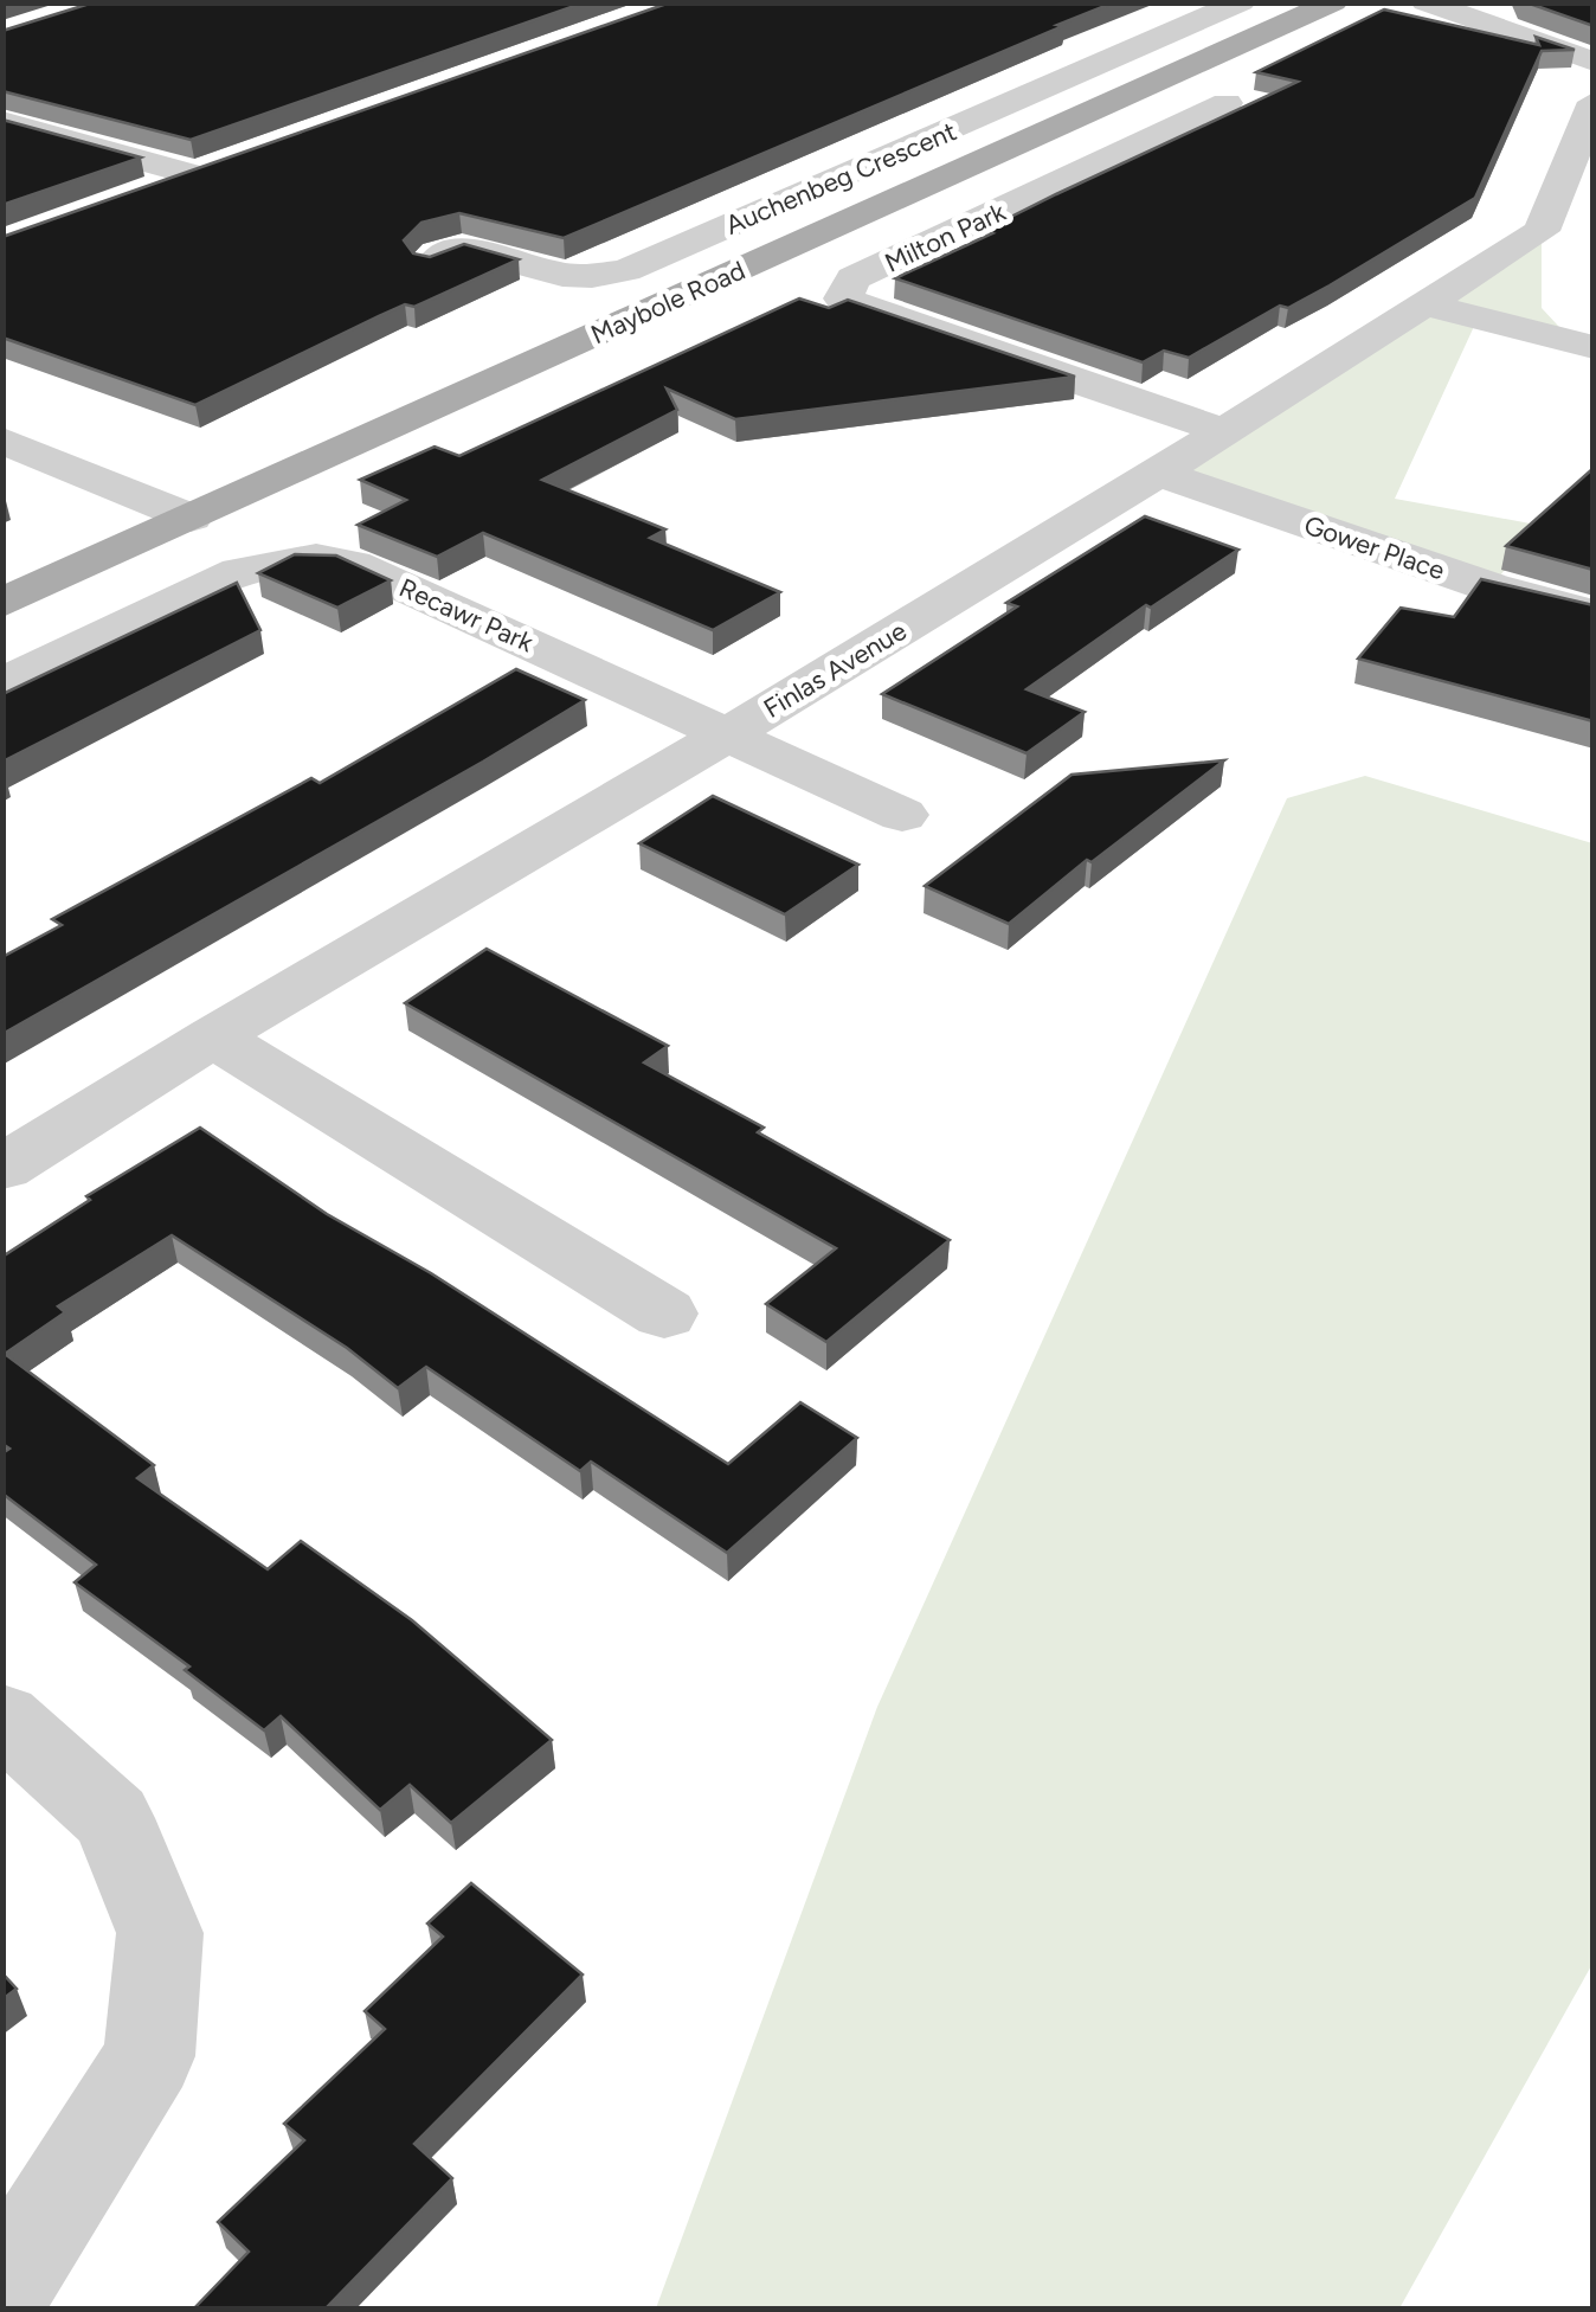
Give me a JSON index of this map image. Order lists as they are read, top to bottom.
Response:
{
  "streets": {
    "main road": ["Maybole Road"],
    "street": [
      "Auchenbeg Crescent",
      "Milton Park",
      "Gower Place",
      "Recawr Park",
      "Finlas Avenue"
    ]
  },
  "crossings": [
    ["Milton Park", "Finlas Avenue"],
    ["Gower Place", "Finlas Avenue"],
    ["Recawr Park", "Finlas Avenue"]
  ]
}
